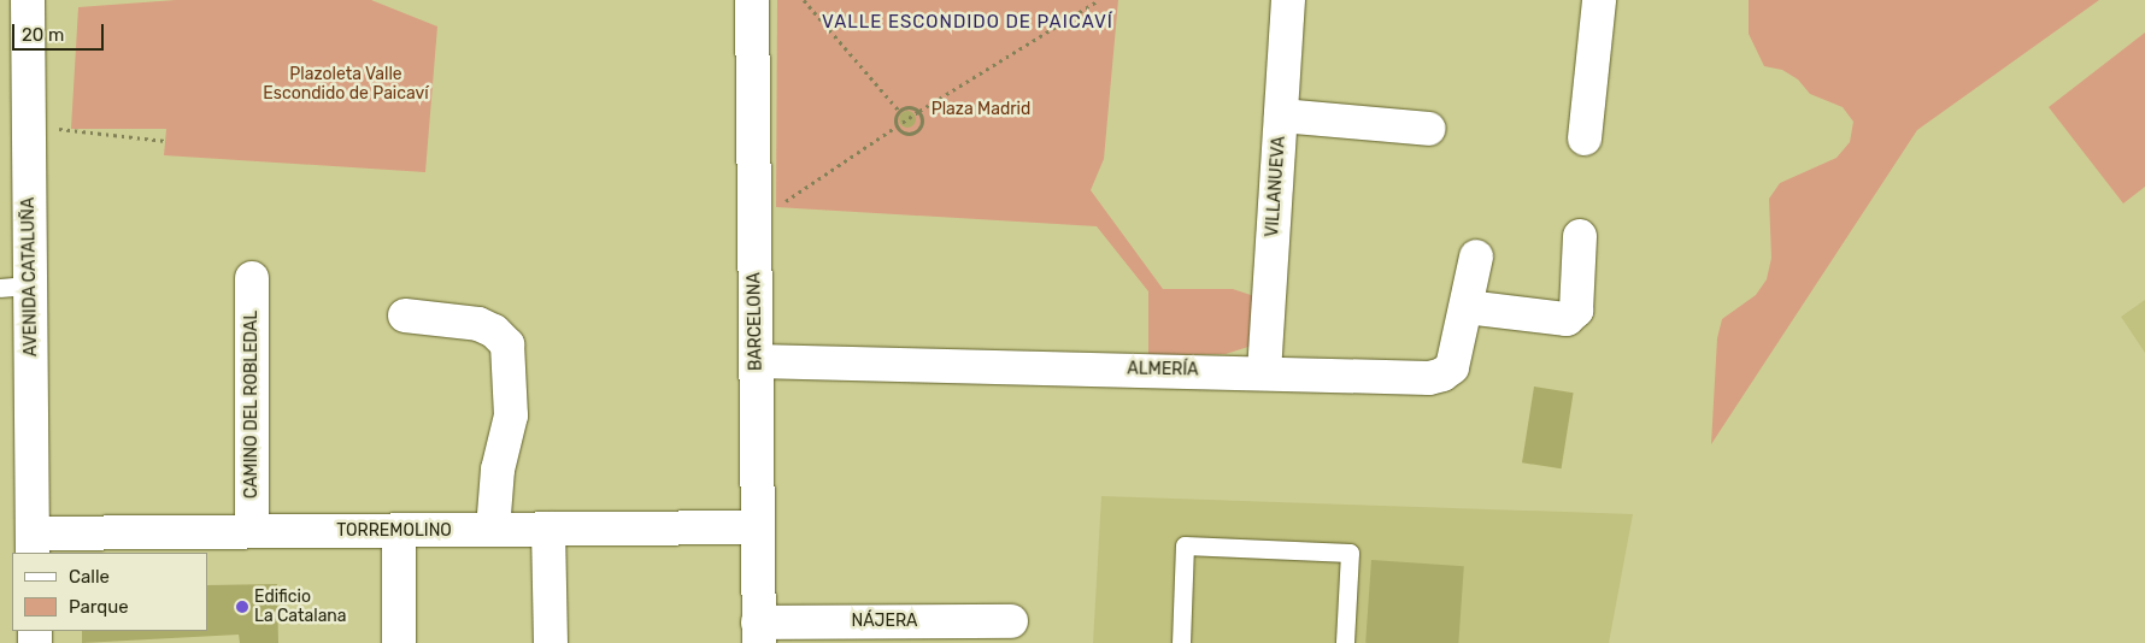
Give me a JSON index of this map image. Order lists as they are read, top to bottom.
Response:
{
  "streets": {
    "street": [
      "VILLANUEVA",
      "AVENIDA CATALUÑA",
      "BARCELONA",
      "ALMERÍA",
      "CAMINO DEL ROBLEDAL",
      "TORREMOLINO",
      "NÁJERA"
    ]
  },
  "crossings": [
    ["VILLANUEVA", "ALMERÍA"],
    ["AVENIDA CATALUÑA", "TORREMOLINO"],
    ["BARCELONA", "ALMERÍA"],
    ["BARCELONA", "TORREMOLINO"],
    ["BARCELONA", "NÁJERA"],
    ["CAMINO DEL ROBLEDAL", "TORREMOLINO"]
  ],
  "districts": ["VALLE ESCONDIDO DE PAICAVÍ"],
  "parks": ["Plazoleta Valle Escondido de Paicaví", "Plaza Madrid"],
  "places": ["Edificio La Catalana"],
  "legend": ["Calle", "Parque"],
  "scale_bar": "20 m"
}
